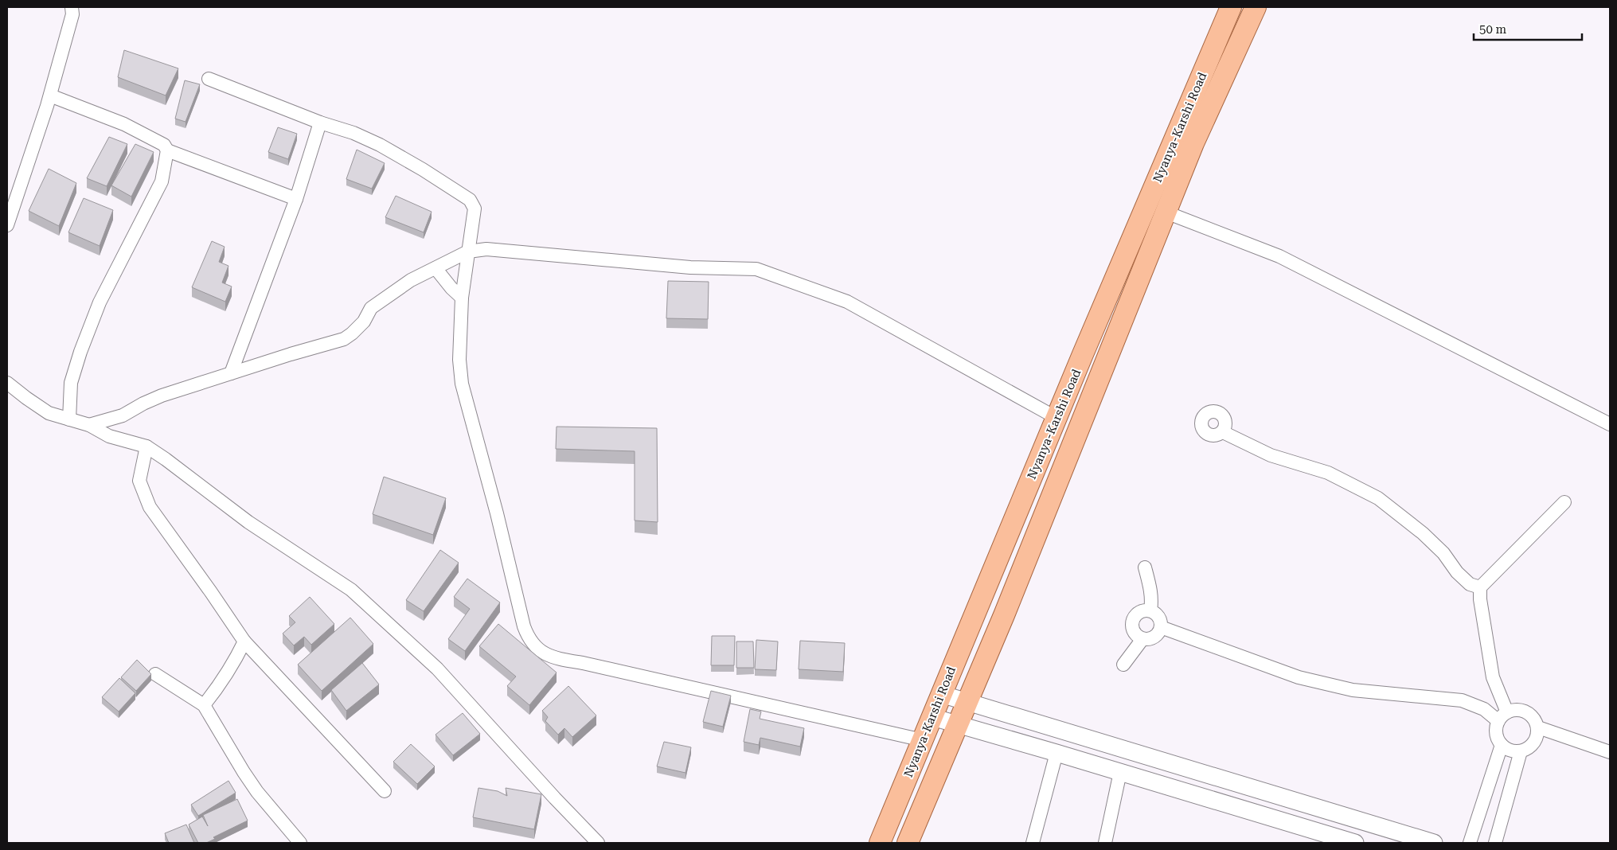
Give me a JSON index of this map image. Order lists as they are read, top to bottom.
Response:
{
  "streets": {
    "main road": ["Nyanya-Karshi Road"]
  },
  "scale_bar": "50 m"
}
